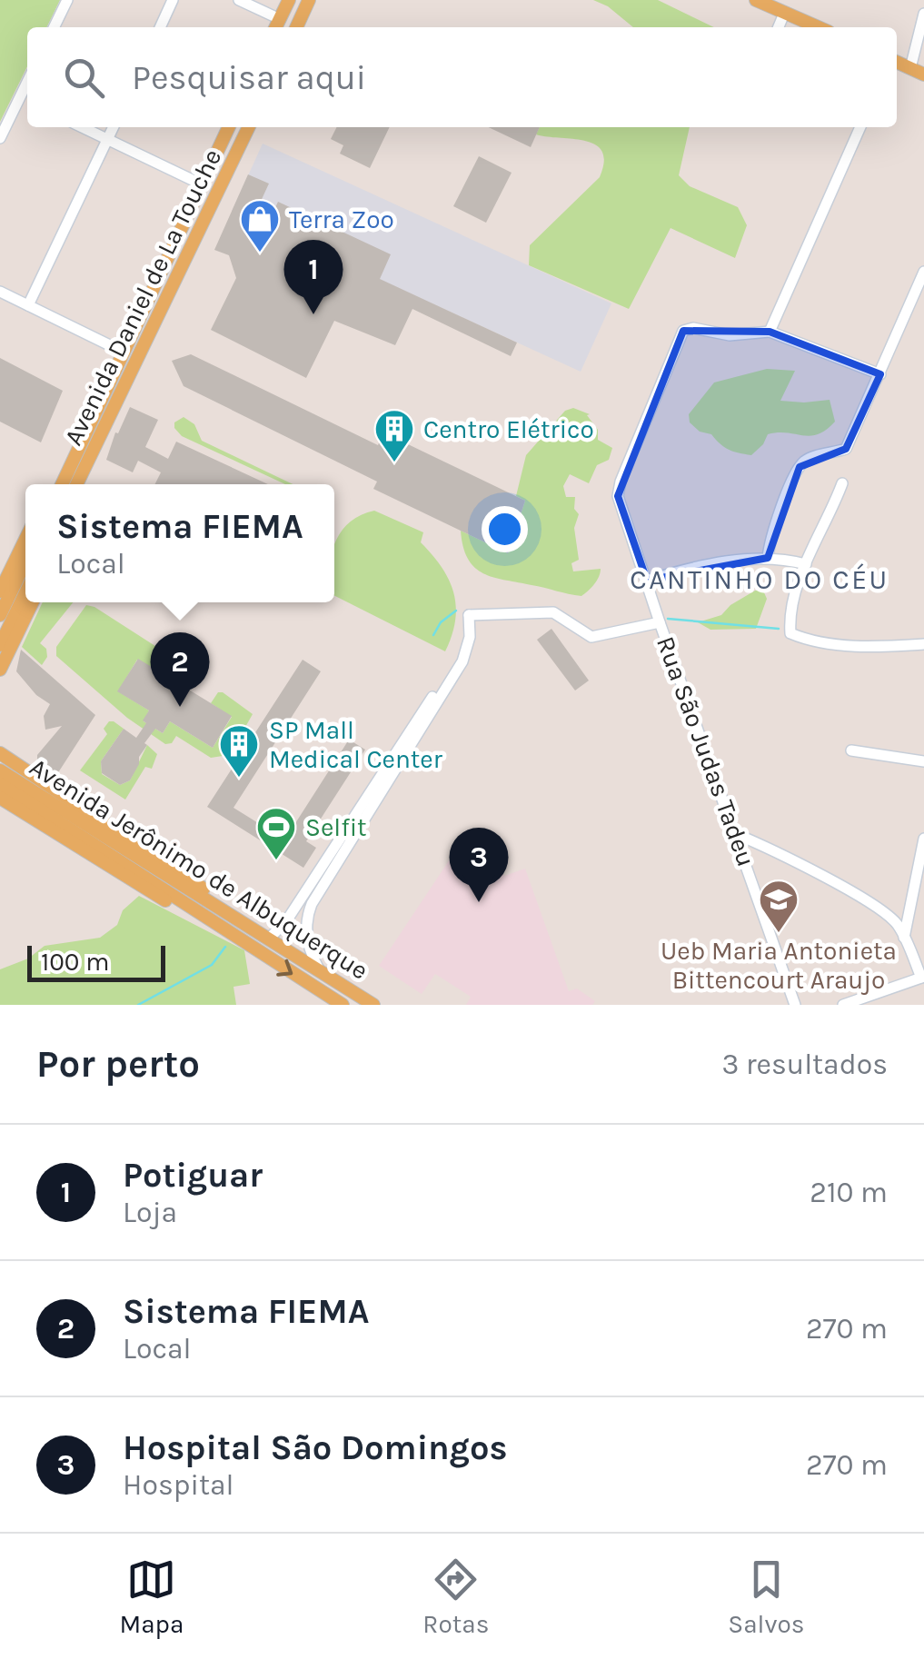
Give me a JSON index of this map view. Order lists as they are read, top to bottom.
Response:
{
  "streets": {
    "main road": ["Avenida Daniel de La Touche", "Avenida Jerônimo de Albuquerque"],
    "street": ["Rua São Judas Tadeu"]
  },
  "districts": ["CANTINHO DO CÉU"],
  "places": {
    "shop": ["Terra Zoo"],
    "building": ["Centro Elétrico", "SP Mall Medical Center"],
    "sports": ["Selfit"],
    "school or university": ["Ueb Maria Antonieta Bittencourt Araujo"]
  },
  "scale_bar": "100 m",
  "page": {
    "search": "Pesquisar aqui",
    "pins": ["1", "2", "3"],
    "popup": ["Sistema FIEMA", "Local"],
    "scale": "100 m",
    "heading": ["Por perto", "3 resultados"],
    "list": [
      {
        "mark": "1",
        "name": "Potiguar",
        "note": "Loja",
        "value": "210 m"
      },
      {
        "mark": "2",
        "name": "Sistema FIEMA",
        "note": "Local",
        "value": "270 m"
      },
      {
        "mark": "3",
        "name": "Hospital São Domingos",
        "note": "Hospital",
        "value": "270 m"
      }
    ],
    "nav": ["Mapa", "Rotas", "Salvos"]
  }
}
